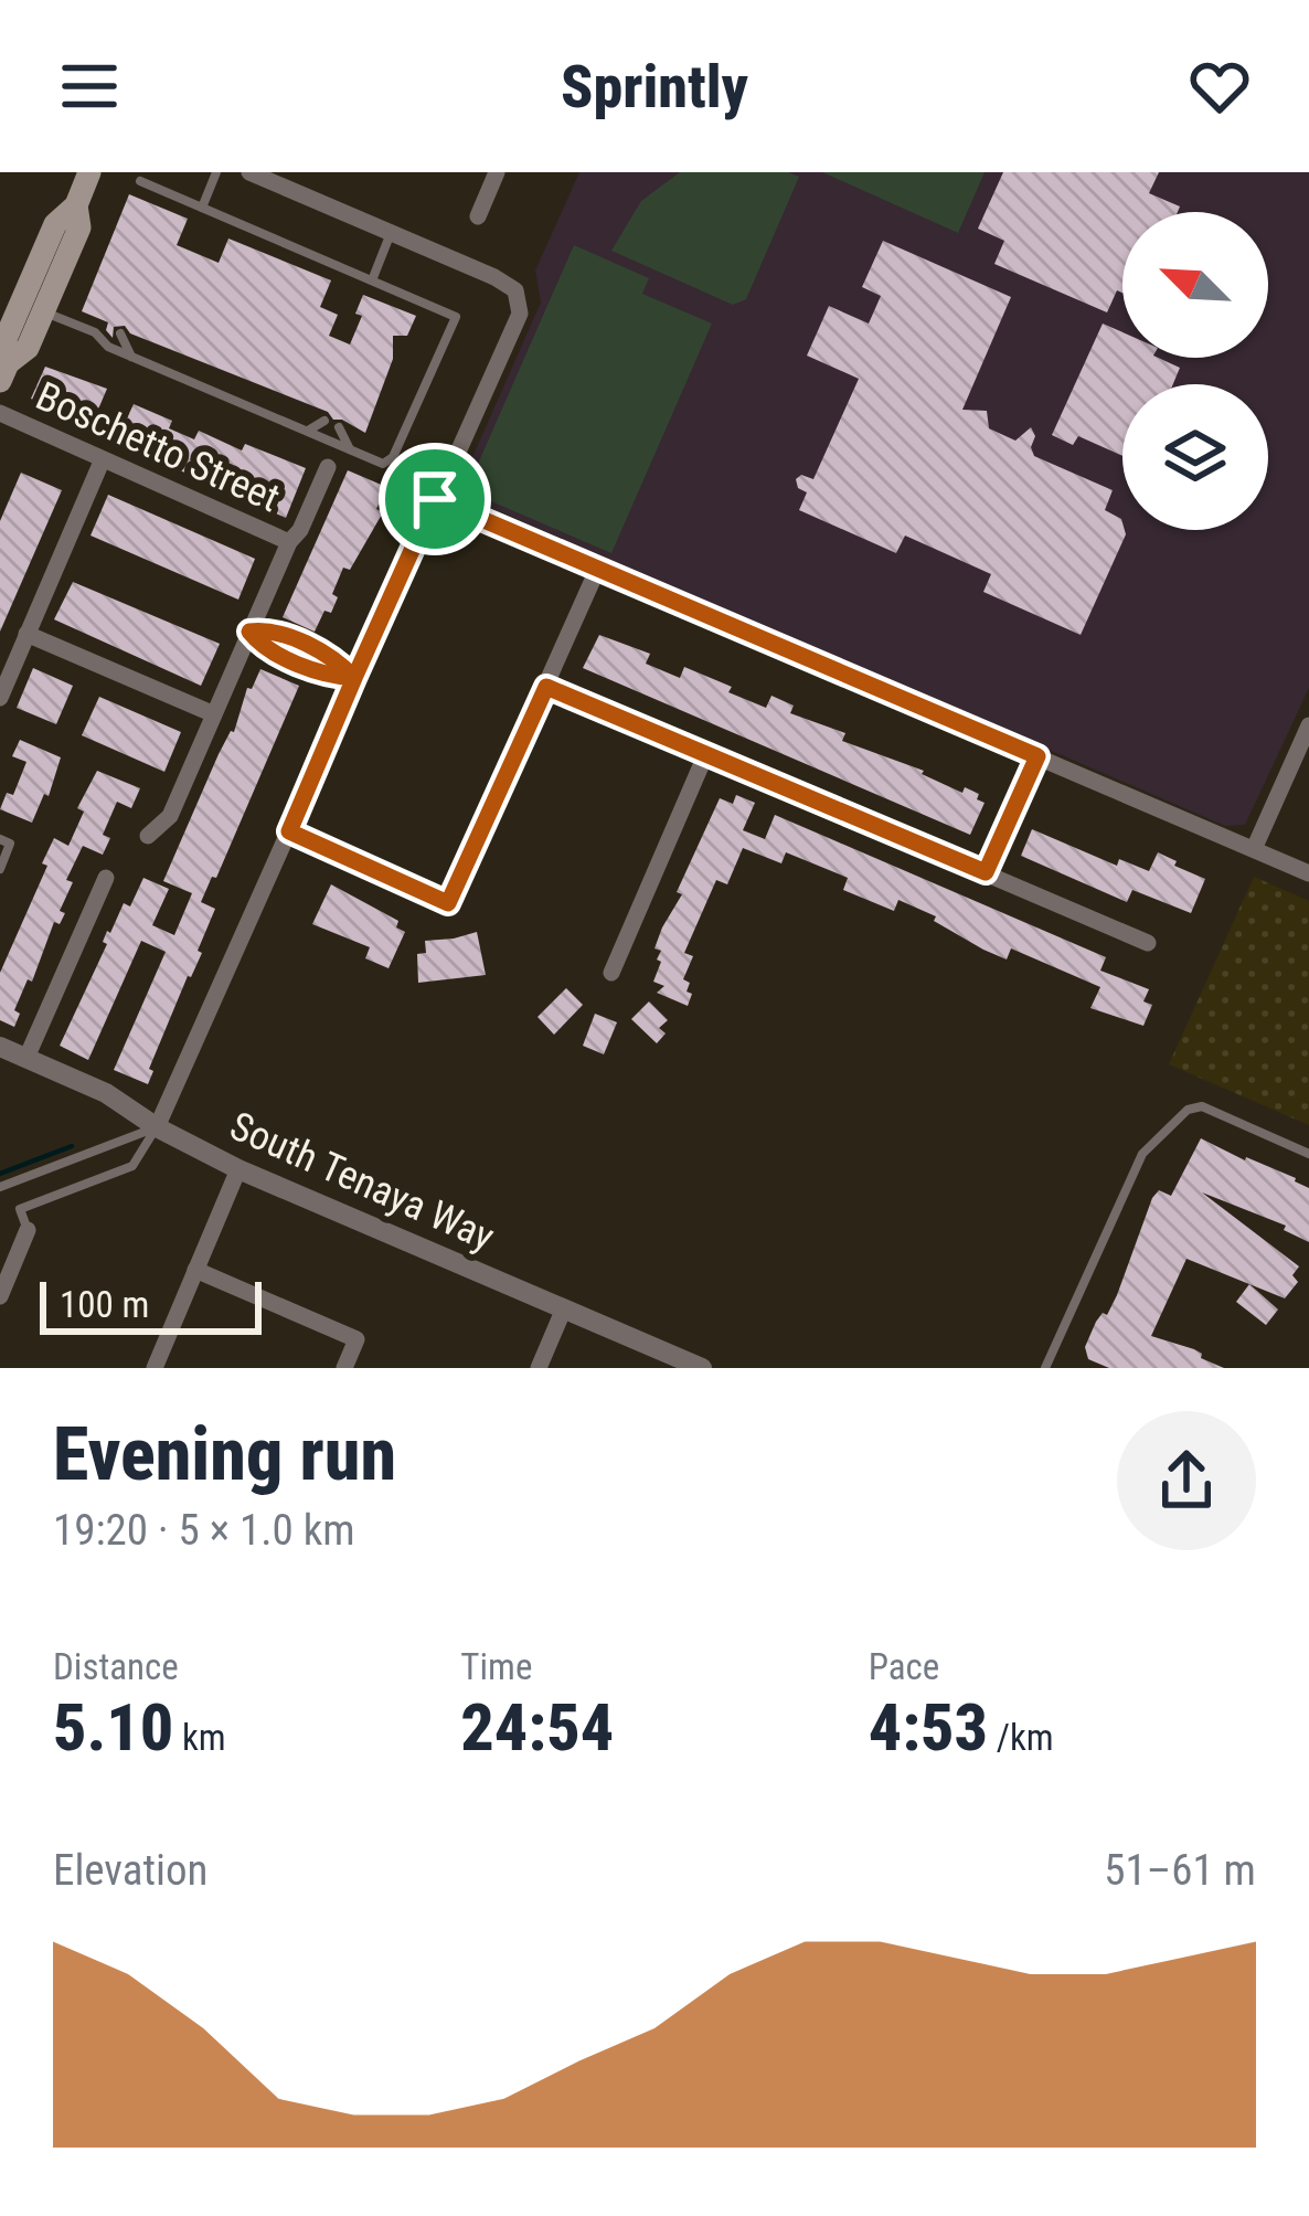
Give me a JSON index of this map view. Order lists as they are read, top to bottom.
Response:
{
  "streets": {
    "street": ["Boschetto Street", "South Tenaya Way"]
  },
  "scale_bar": "100 m",
  "north": "top left",
  "page": {
    "header": "Sprintly",
    "scale": "100 m",
    "heading": ["Evening run", "19:20 · 5 × 1.0 km"],
    "stats": [
      ["Distance", "5.10 km"],
      ["Time", "24:54"],
      ["Pace", "4:53 /km"]
    ],
    "chart": ["Elevation", "51–61 m"]
  }
}
